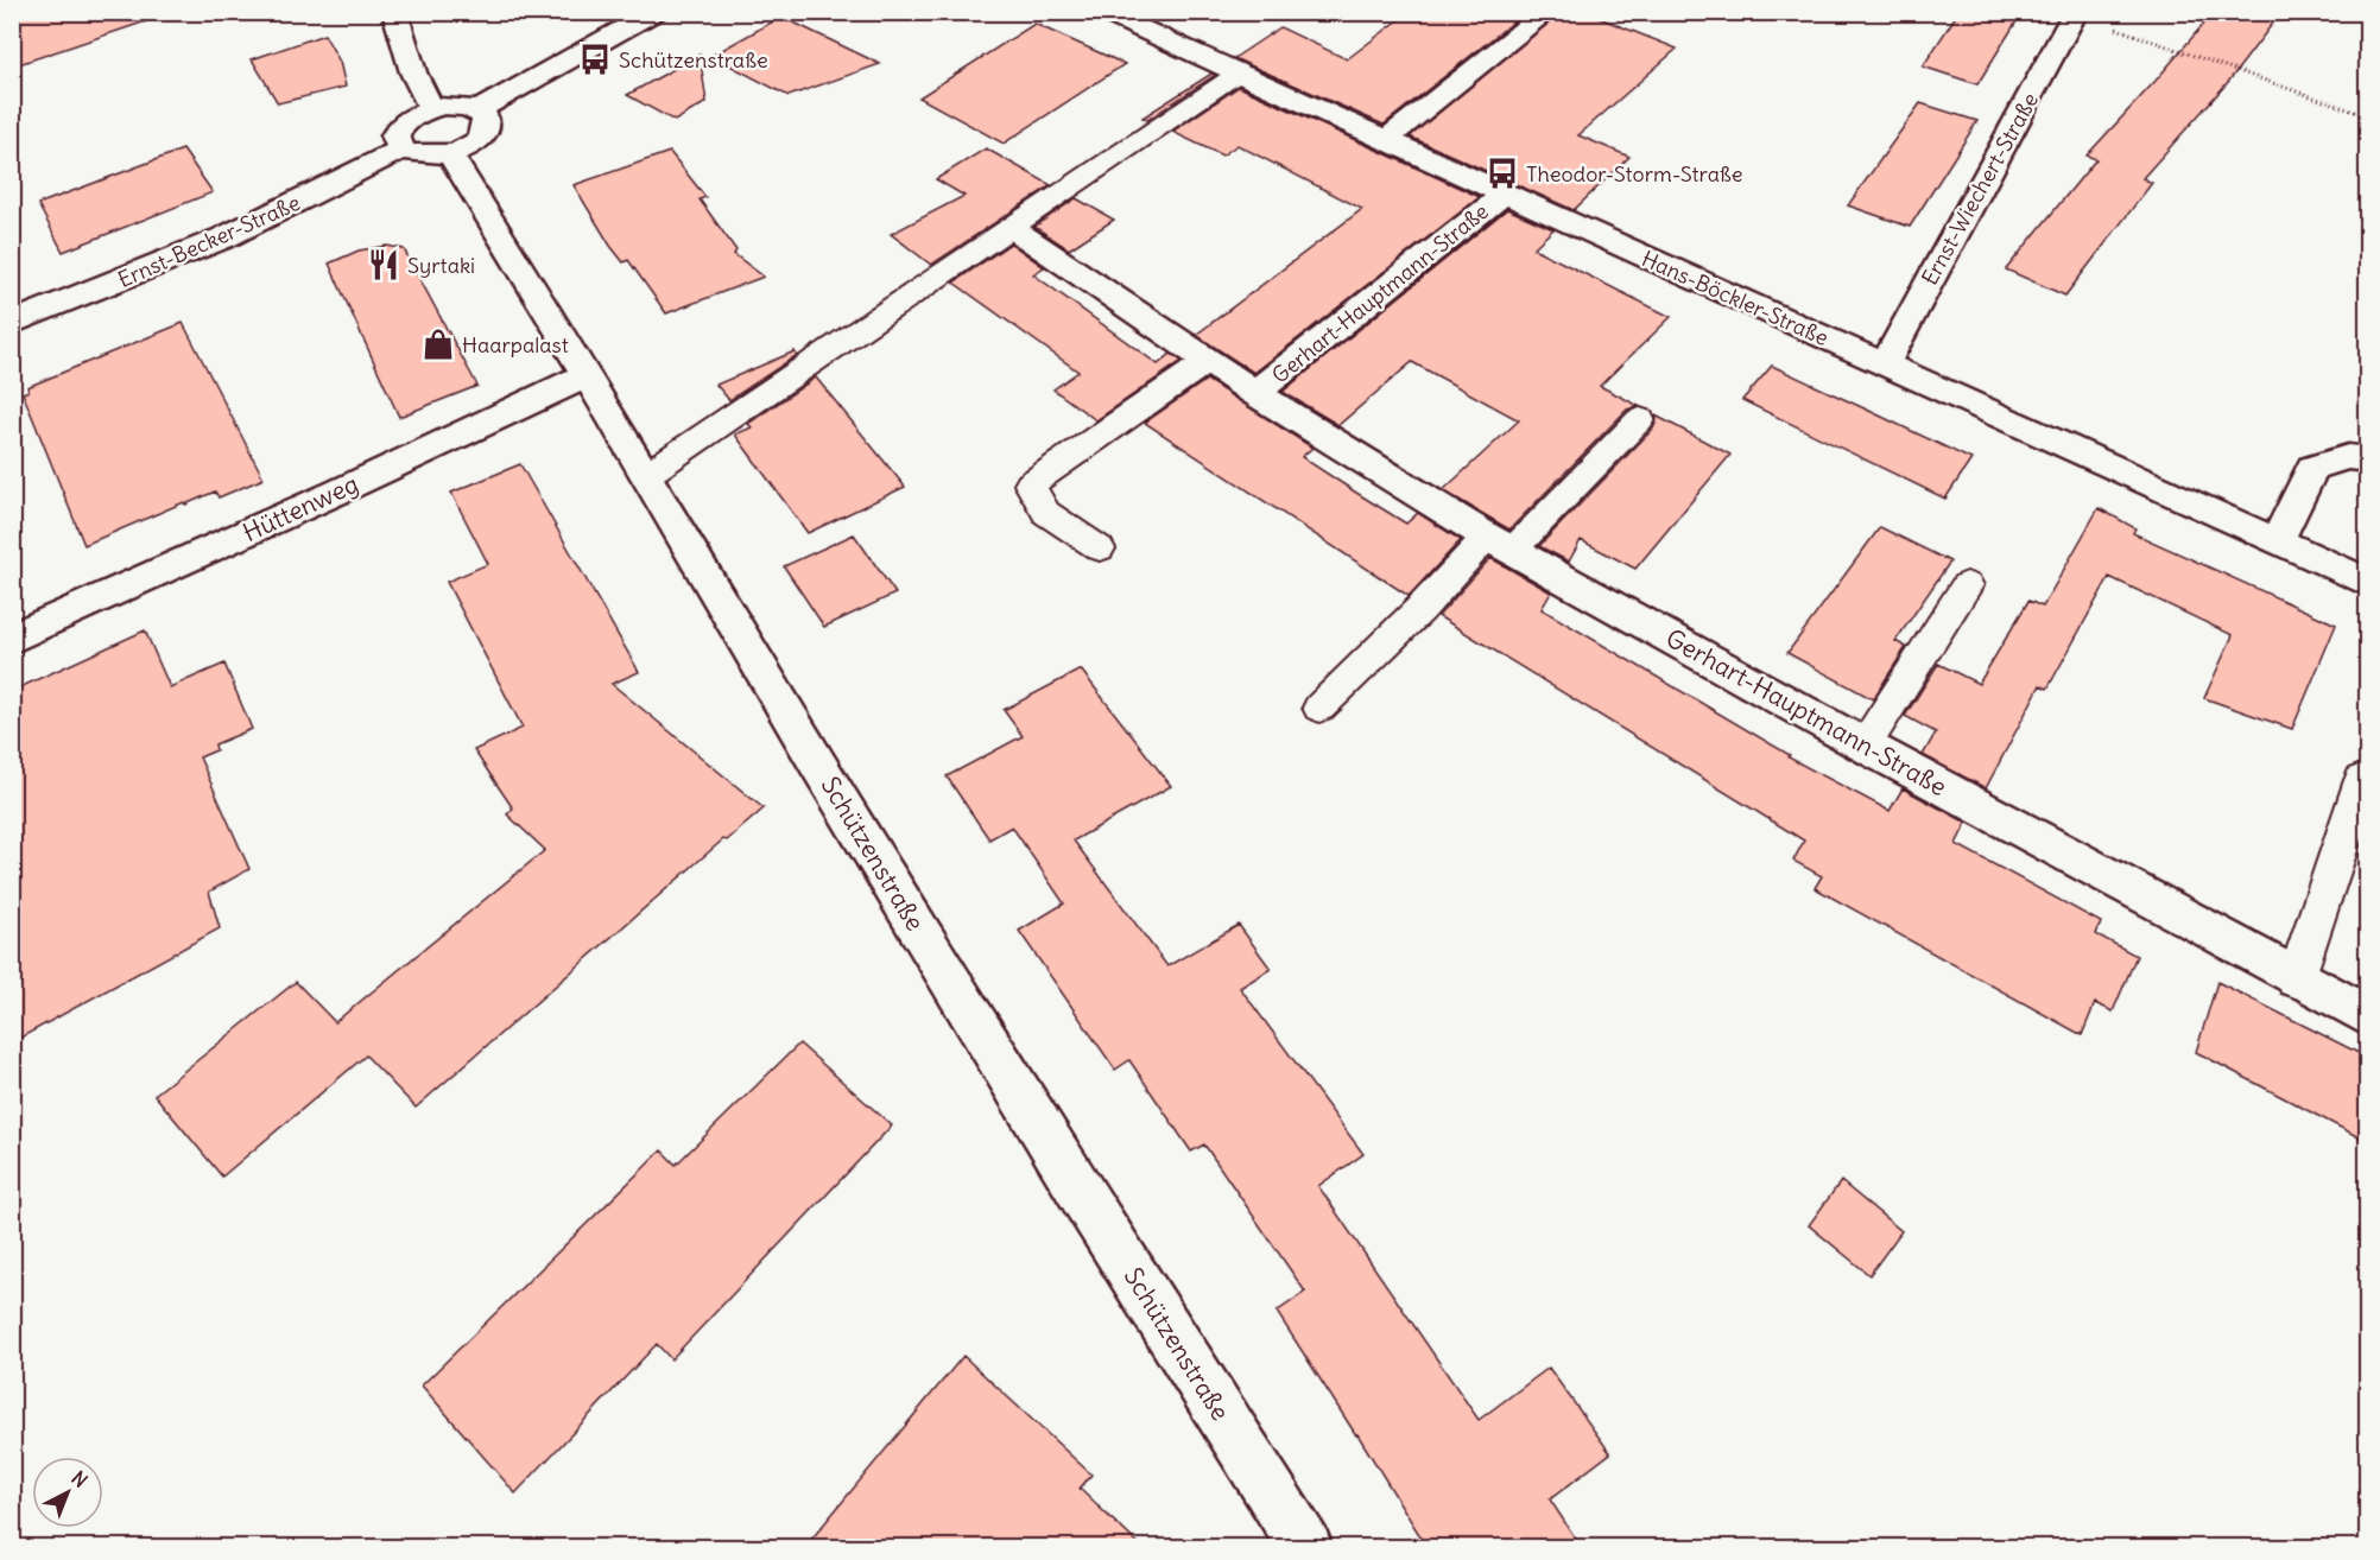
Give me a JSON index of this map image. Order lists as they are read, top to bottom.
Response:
{
  "streets": {
    "street": [
      "Ernst-Wiechert-Straße",
      "Ernst-Becker-Straße",
      "Gerhart-Hauptmann-Straße",
      "Hans-Böckler-Straße",
      "Hüttenweg",
      "Schützenstraße"
    ]
  },
  "crossings": [
    ["Ernst-Wiechert-Straße", "Hans-Böckler-Straße"],
    ["Gerhart-Hauptmann-Straße", "Hans-Böckler-Straße"],
    ["Hüttenweg", "Schützenstraße"]
  ],
  "places": {
    "bus stop": ["Schützenstraße", "Theodor-Storm-Straße"],
    "restaurant": ["Syrtaki"],
    "shop": ["Haarpalast"]
  },
  "north": "top right"
}
